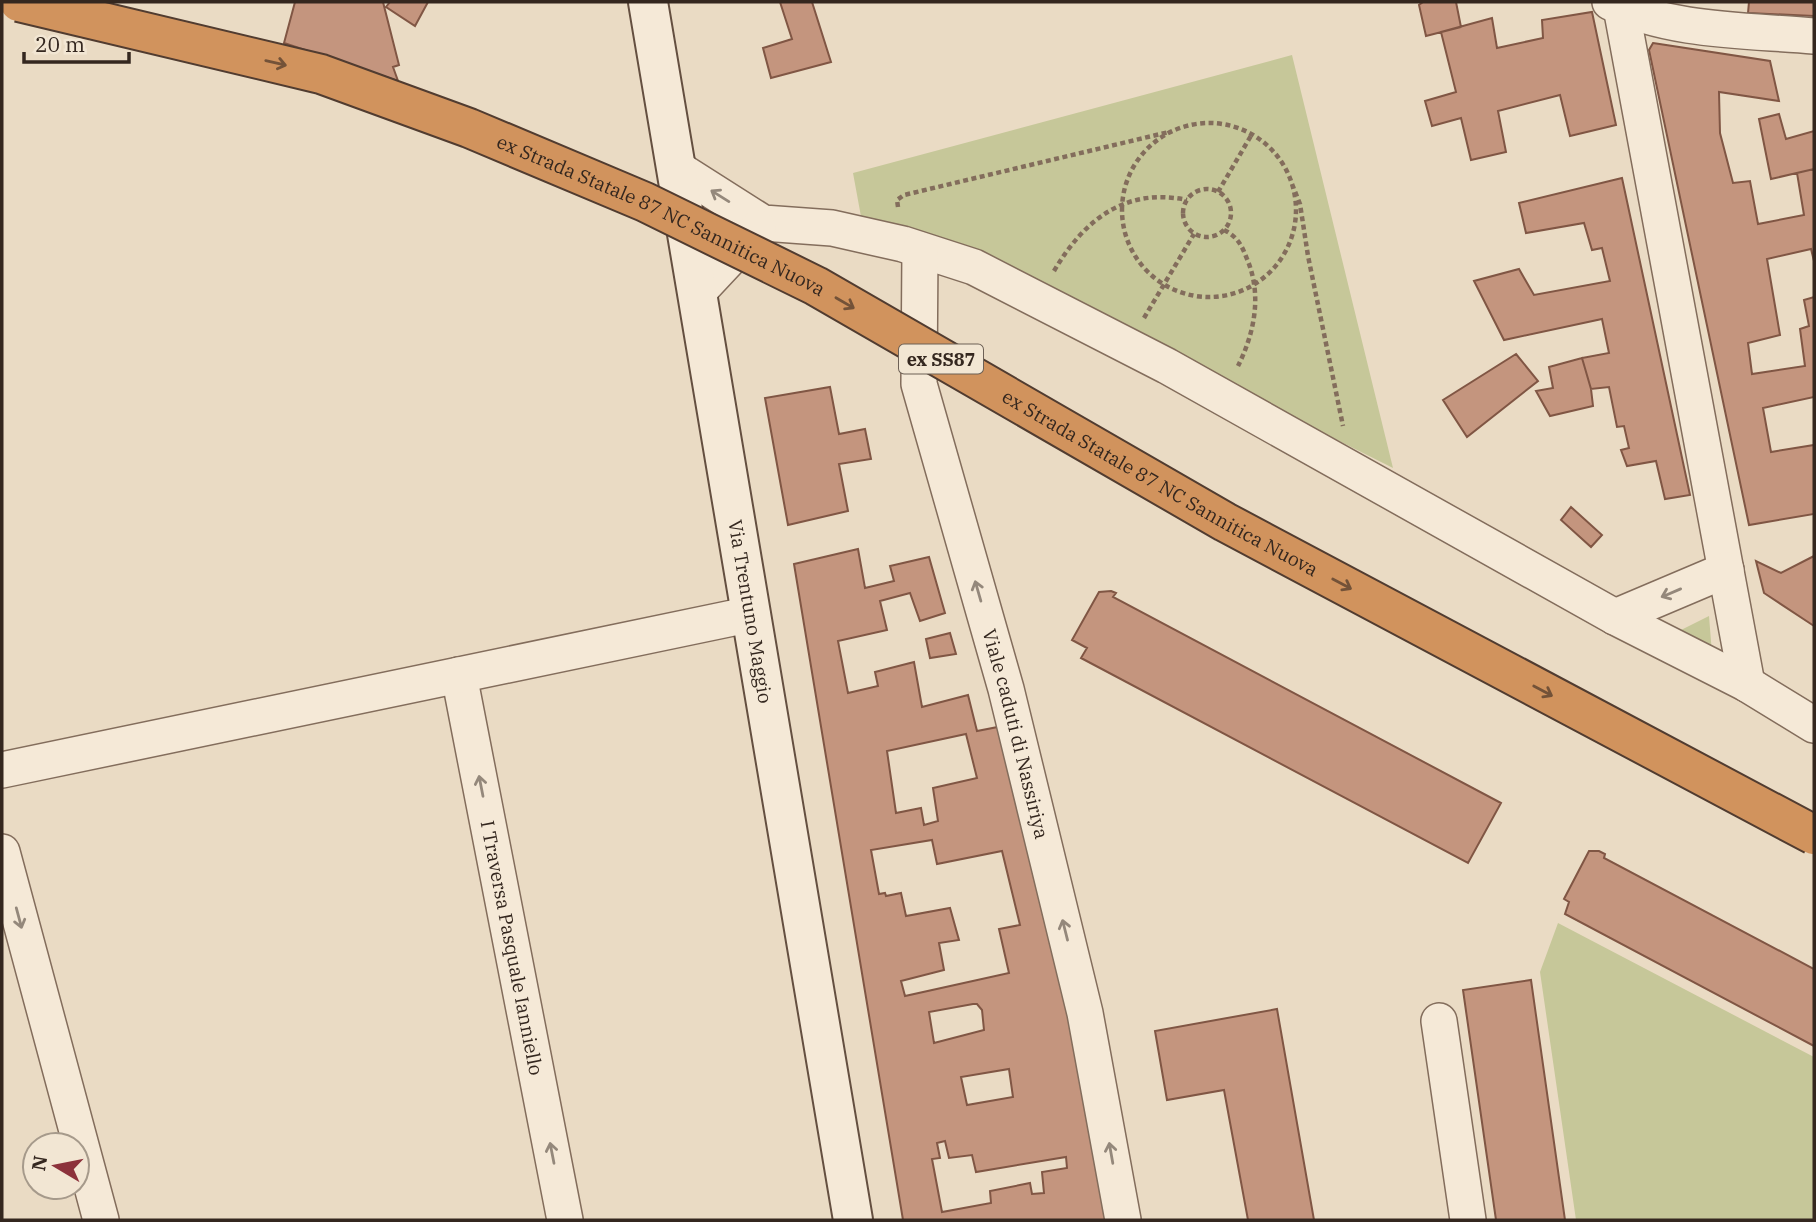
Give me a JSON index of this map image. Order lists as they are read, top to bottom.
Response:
{
  "streets": {
    "highway": ["ex Strada Statale 87 NC Sannitica Nuova", "ex SS87"],
    "street": ["Via Trentuno Maggio", "Viale caduti di Nassiriya", "I Traversa Pasquale Ianniello"]
  },
  "one_way": ["ex Strada Statale 87 NC Sannitica Nuova", "Viale caduti di Nassiriya", "I Traversa Pasquale Ianniello"],
  "scale_bar": "20 m",
  "north": "left"
}
